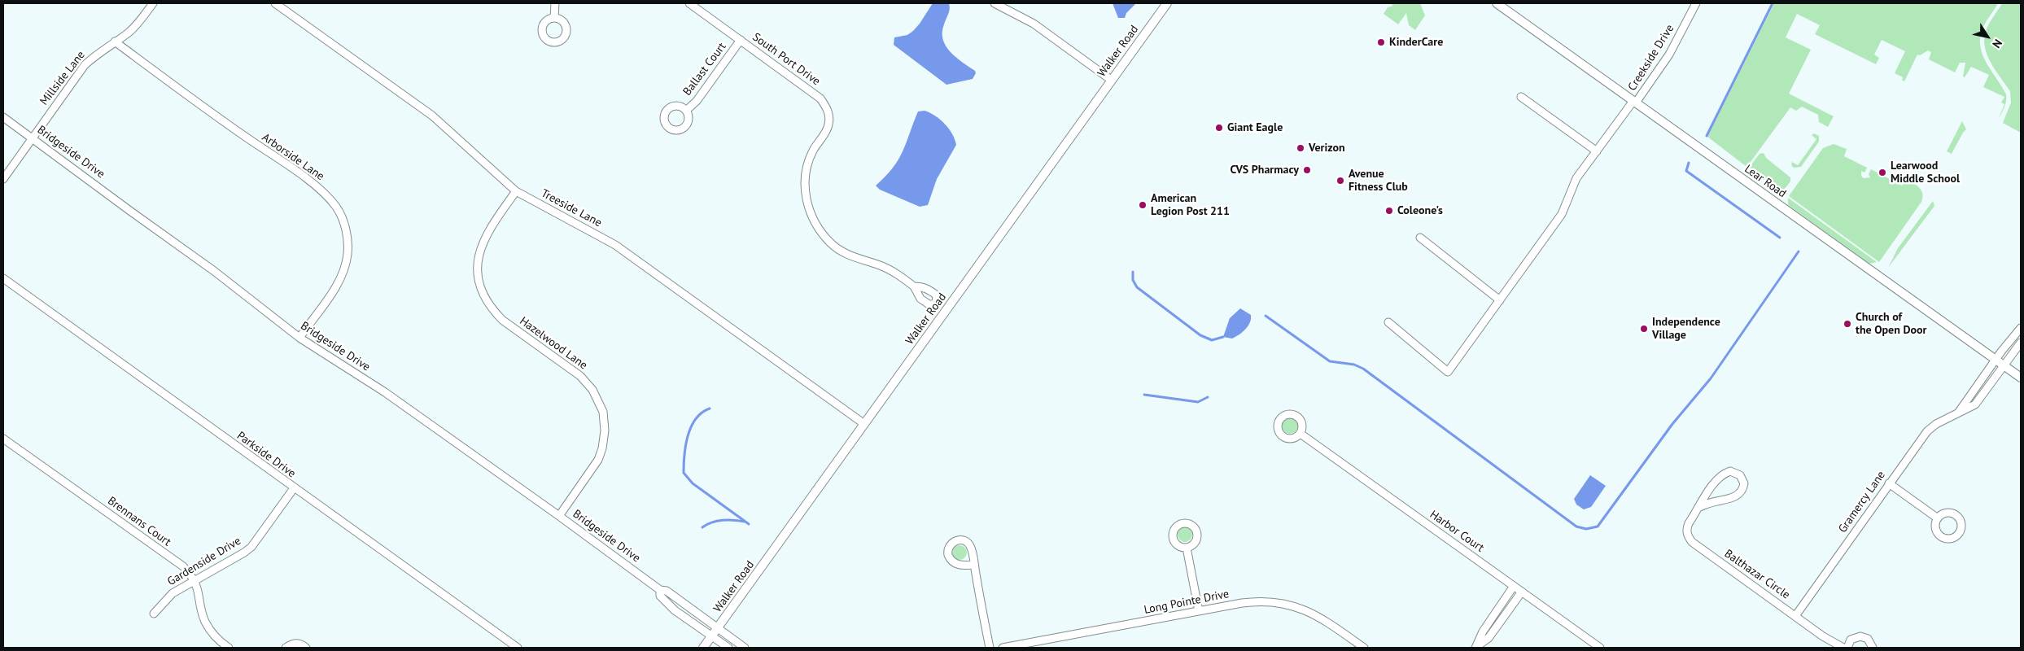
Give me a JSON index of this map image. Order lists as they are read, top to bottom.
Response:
{
  "streets": {
    "street": [
      "Walker Road",
      "Creekside Drive",
      "South Port Drive",
      "Ballast Court",
      "Millside Lane",
      "Bridgeside Drive",
      "Arborside Lane",
      "Lear Road",
      "Treeside Lane",
      "Hazelwood Lane",
      "Parkside Drive",
      "Gramercy Lane",
      "Brennans Court",
      "Harbor Court",
      "Gardenside Drive",
      "Balthazar Circle",
      "Long Pointe Drive"
    ]
  },
  "crossings": [
    ["Walker Road", "South Port Drive"],
    ["Walker Road", "Bridgeside Drive"],
    ["Walker Road", "Treeside Lane"],
    ["Creekside Drive", "Lear Road"],
    ["South Port Drive", "Ballast Court"],
    ["Millside Lane", "Bridgeside Drive"],
    ["Millside Lane", "Arborside Lane"],
    ["Bridgeside Drive", "Arborside Lane"],
    ["Bridgeside Drive", "Hazelwood Lane"],
    ["Lear Road", "Gramercy Lane"],
    ["Treeside Lane", "Hazelwood Lane"],
    ["Parkside Drive", "Gardenside Drive"],
    ["Gramercy Lane", "Balthazar Circle"],
    ["Brennans Court", "Gardenside Drive"]
  ],
  "places": [
    "KinderCare",
    "Giant Eagle",
    "Verizon",
    "CVS Pharmacy",
    "Learwood Middle School",
    "Avenue Fitness Club",
    "American Legion Post 211",
    "Coleone's",
    "Church of the Open Door",
    "Independence Village"
  ],
  "north": "bottom right"
}
